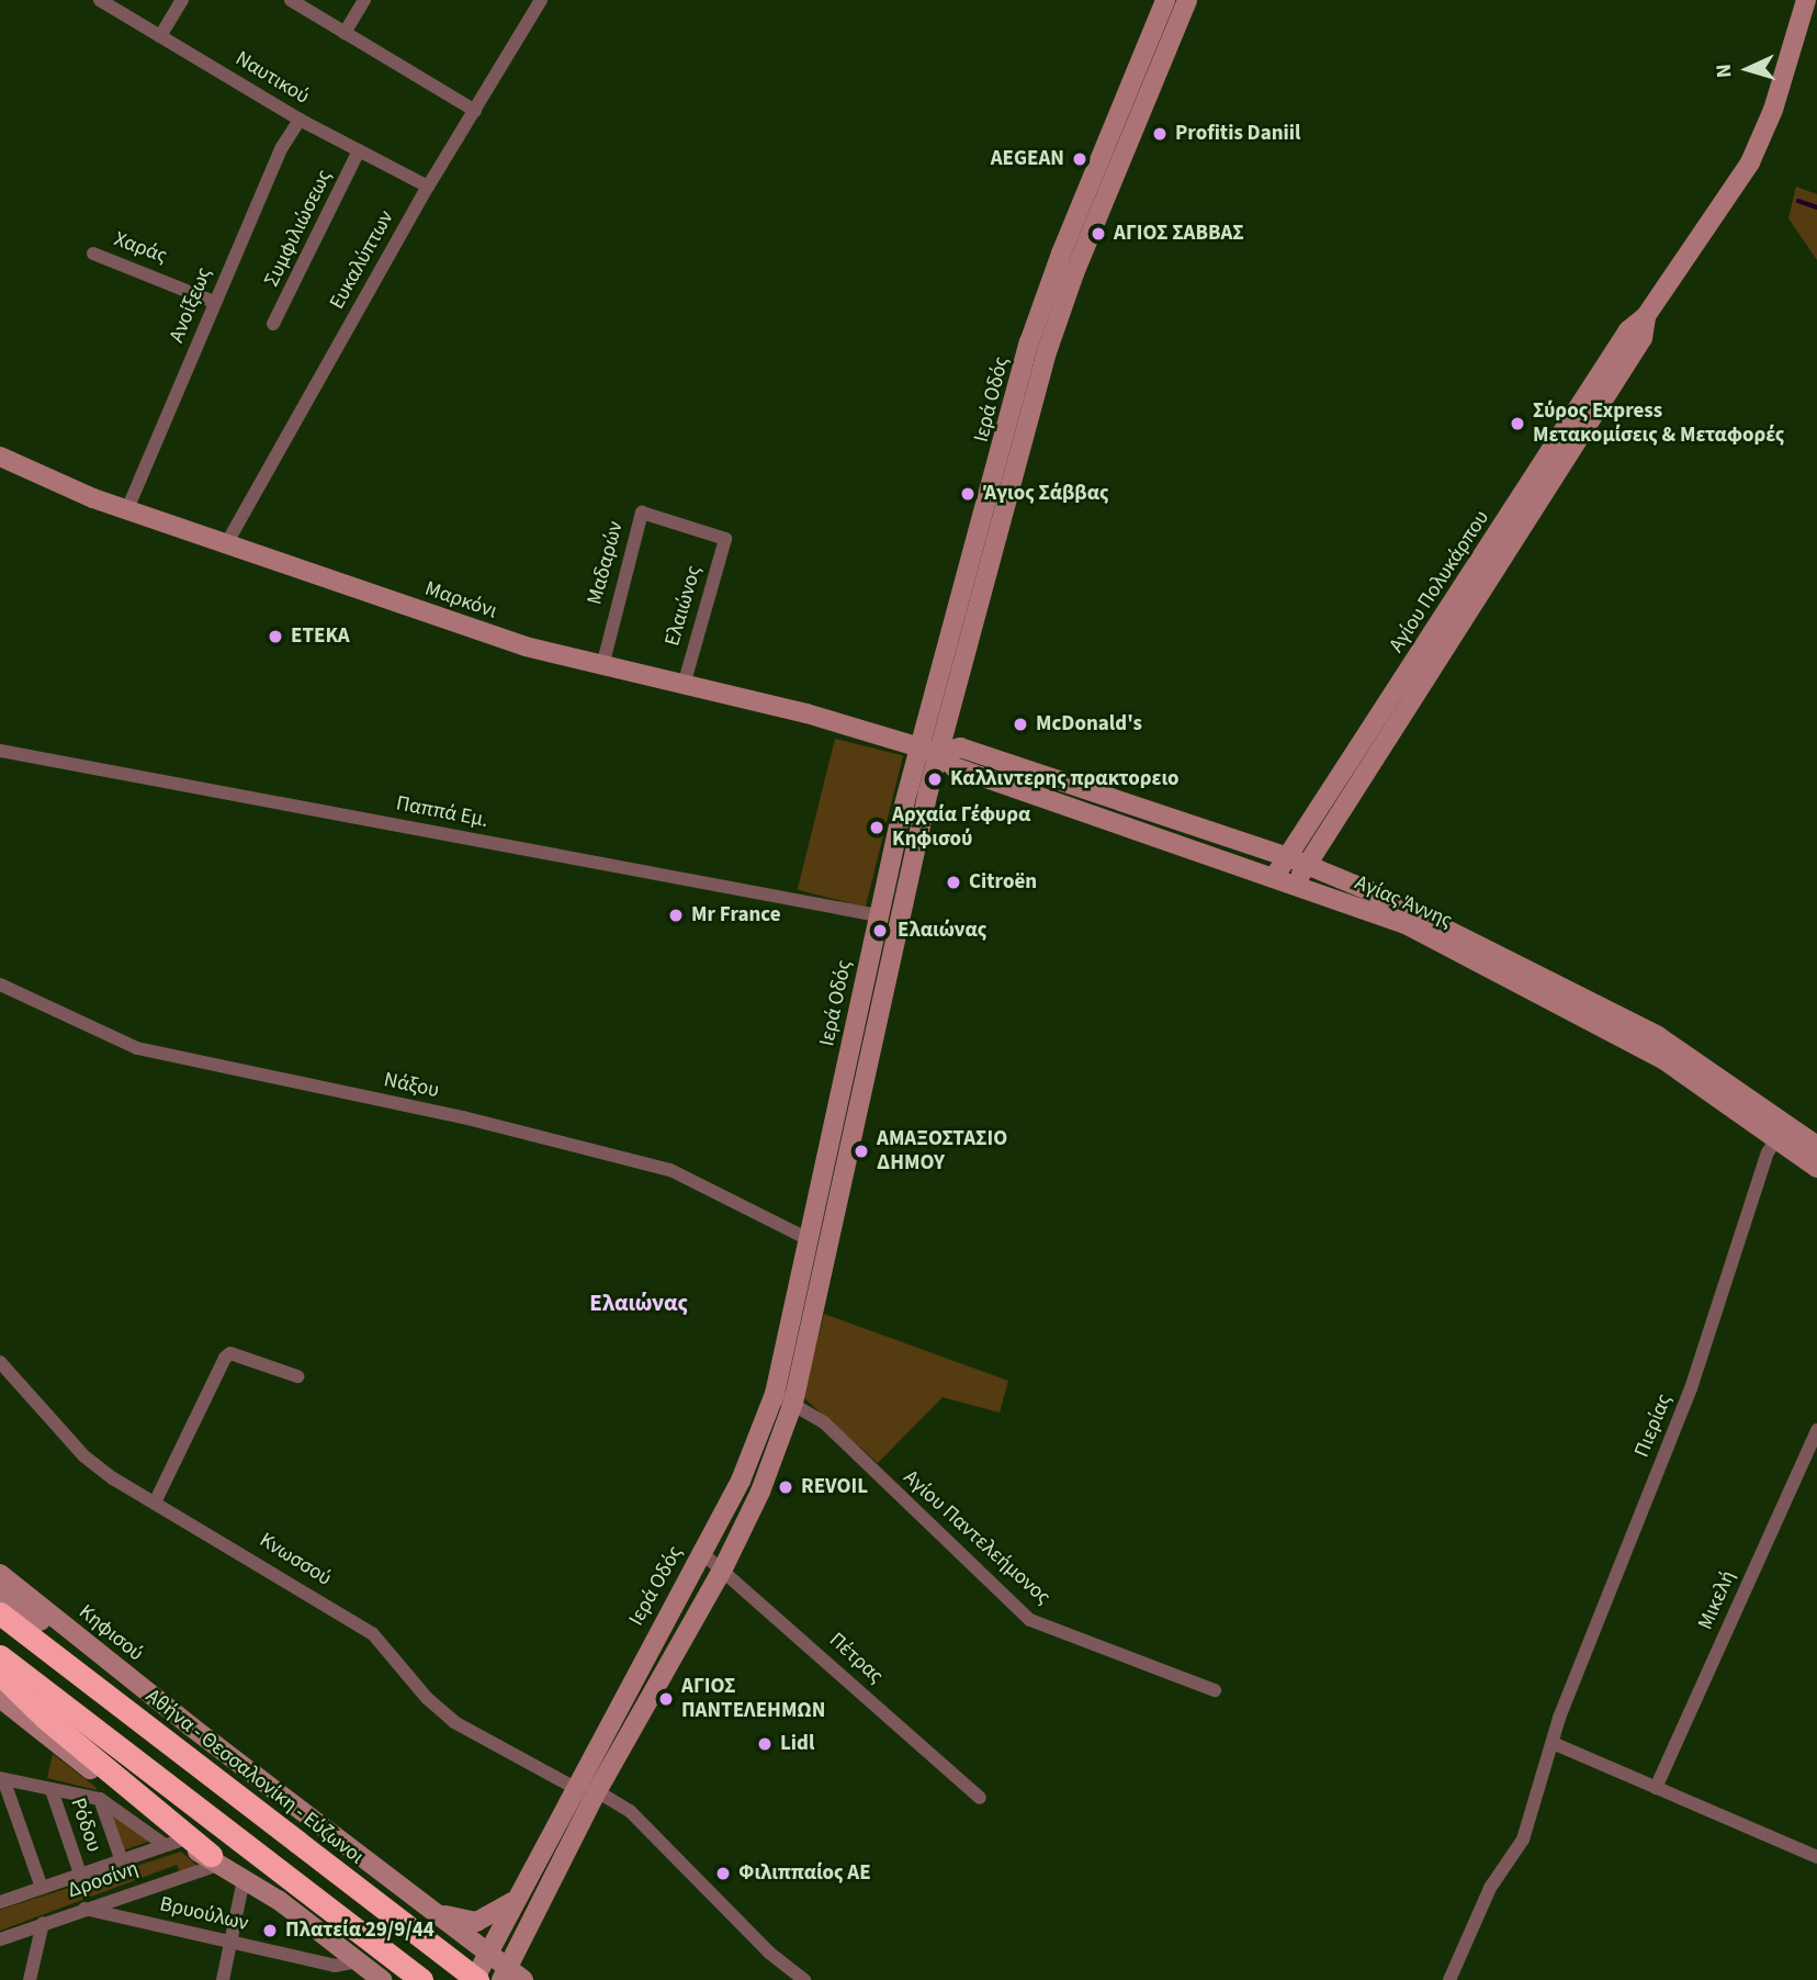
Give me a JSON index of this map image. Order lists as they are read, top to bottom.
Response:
{
  "streets": {
    "highway": ["Αθήνα - Θεσσαλονίκη - Εύζωνοι"],
    "main road": [
      "Ιερά Οδός",
      "Αγίου Πολυκάρπου",
      "Μαρκόνι",
      "Αγίας Άννης"
    ],
    "street": [
      "Ναυτικού",
      "Συμφιλιώσεως",
      "Χαράς",
      "Ευκαλύπτων",
      "Ανοίξεως",
      "Μαδαρών",
      "Ελαιώνος",
      "Παππά Εμ.",
      "Νάξου",
      "Πιερίας",
      "Αγίου Παντελεήμονος",
      "Κνωσσού",
      "Μικελή",
      "Πέτρας",
      "Ρόδου",
      "Δροσίνη",
      "Βρυούλων"
    ]
  },
  "crossings": [
    ["Ναυτικού", "Συμφιλιώσεως"],
    ["Ναυτικού", "Ευκαλύπτων"],
    ["Ναυτικού", "Ανοίξεως"],
    ["Χαράς", "Ανοίξεως"],
    ["Ευκαλύπτων", "Μαρκόνι"],
    ["Ανοίξεως", "Μαρκόνι"],
    ["Ιερά Οδός", "Μαρκόνι"],
    ["Ιερά Οδός", "Παππά Εμ."],
    ["Ιερά Οδός", "Αγίας Άννης"],
    ["Ιερά Οδός", "Νάξου"],
    ["Ιερά Οδός", "Αγίου Παντελεήμονος"],
    ["Ιερά Οδός", "Κνωσσού"],
    ["Ιερά Οδός", "Πέτρας"],
    ["Ιερά Οδός", "Αθήνα - Θεσσαλονίκη - Εύζωνοι"],
    ["Μαδαρών", "Μαρκόνι"],
    ["Μαδαρών", "Ελαιώνος"],
    ["Αγίου Πολυκάρπου", "Αγίας Άννης"],
    ["Μαρκόνι", "Ελαιώνος"],
    ["Μαρκόνι", "Αγίας Άννης"],
    ["Αγίας Άννης", "Πιερίας"],
    ["Ρόδου", "Δροσίνη"],
    ["Δροσίνη", "Βρυούλων"]
  ],
  "districts": ["Ελαιώνας"],
  "places": [
    "Profitis Daniil",
    "AEGEAN",
    "ΑΓΙΟΣ ΣΑΒΒΑΣ",
    "Σύρος Express Μετακομίσεις & Μεταφορές",
    "Άγιος Σάββας",
    "ΕΤΕΚΑ",
    "McDonald's",
    "Καλλιντερης πρακτορειο",
    "Αρχαία Γέφυρα Κηφισού",
    "Citroën",
    "Mr France",
    "Ελαιώνας",
    "ΑΜΑΞΟΣΤΑΣΙΟ ΔΗΜΟΥ",
    "REVOIL",
    "ΑΓΙΟΣ ΠΑΝΤΕΛΕΗΜΩΝ",
    "Lidl",
    "Φιλιππαίος ΑΕ",
    "Πλατεία 29/9/44"
  ],
  "north": "left"
}
